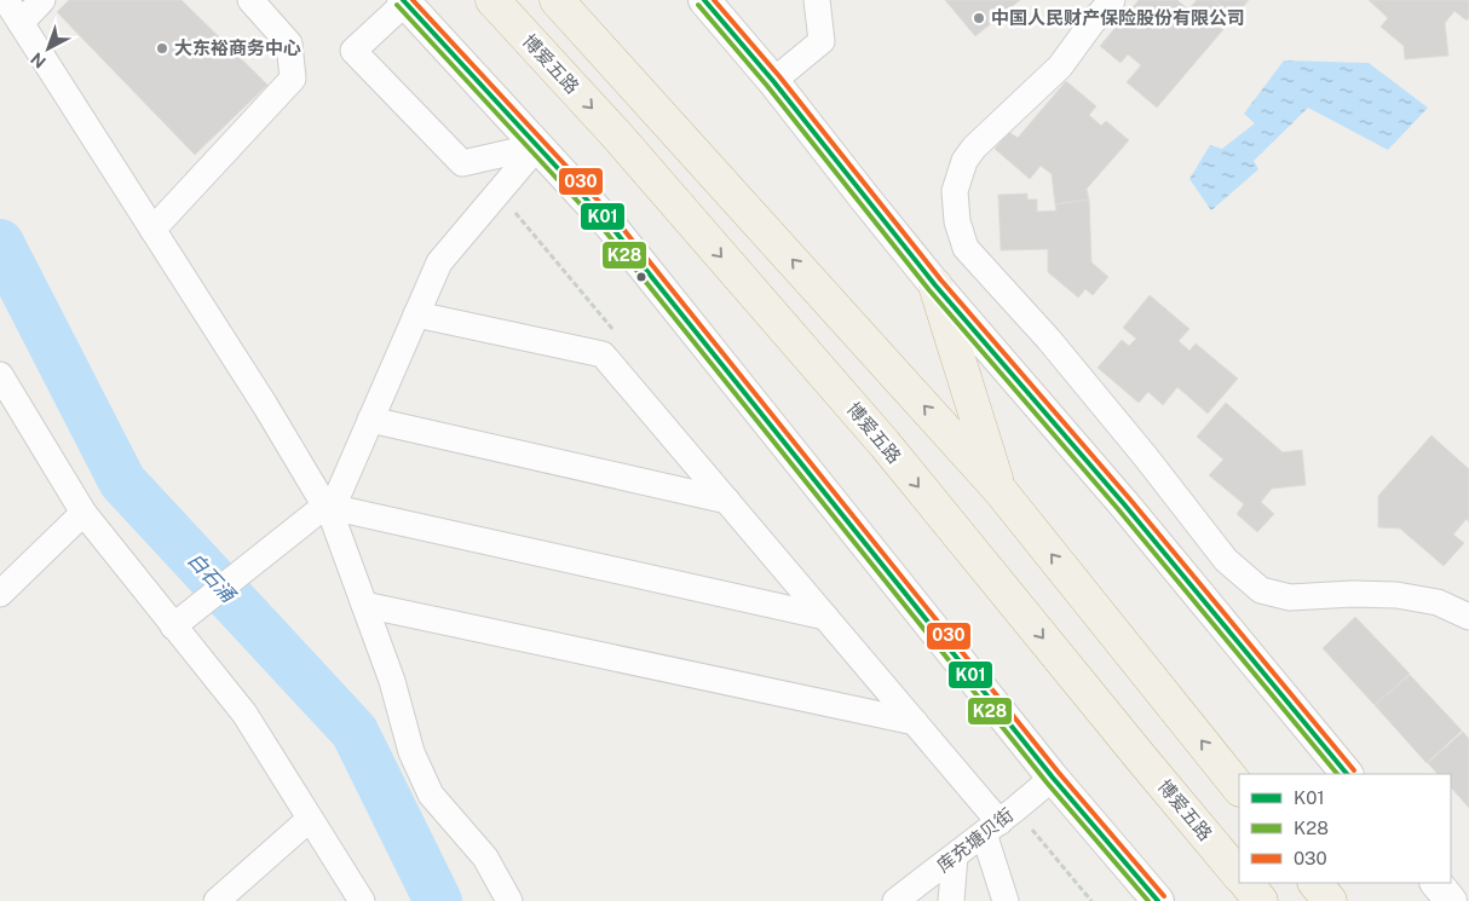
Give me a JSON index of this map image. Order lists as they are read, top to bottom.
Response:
{
  "streets": {
    "highway": ["博爱五路"],
    "street": ["库充塘贝街"]
  },
  "water": ["白石涌"],
  "places": ["中国人民财产保险股份有限公司", "大东裕商务中心"],
  "lines": ["transit line K01", "transit line 030", "transit line K28"],
  "legend": ["K01", "K28", "030"],
  "north": "bottom left"
}
